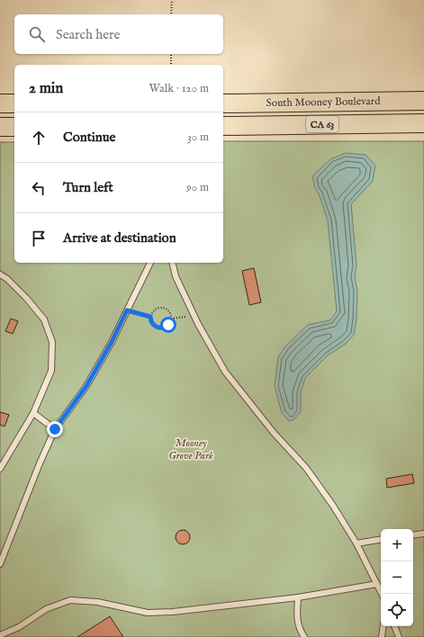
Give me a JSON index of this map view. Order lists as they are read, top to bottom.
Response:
{
  "streets": {
    "main road": ["South Mooney Boulevard", "CA 63"]
  },
  "parks": ["Mooney Grove Park"],
  "page": {
    "search": "Search here",
    "heading": ["2 min", "Walk · 120 m"],
    "list": [
      ["Continue", "30 m"],
      ["Turn left", "90 m"],
      "Arrive at destination"
    ],
    "map_buttons": ["+", "−"]
  }
}
